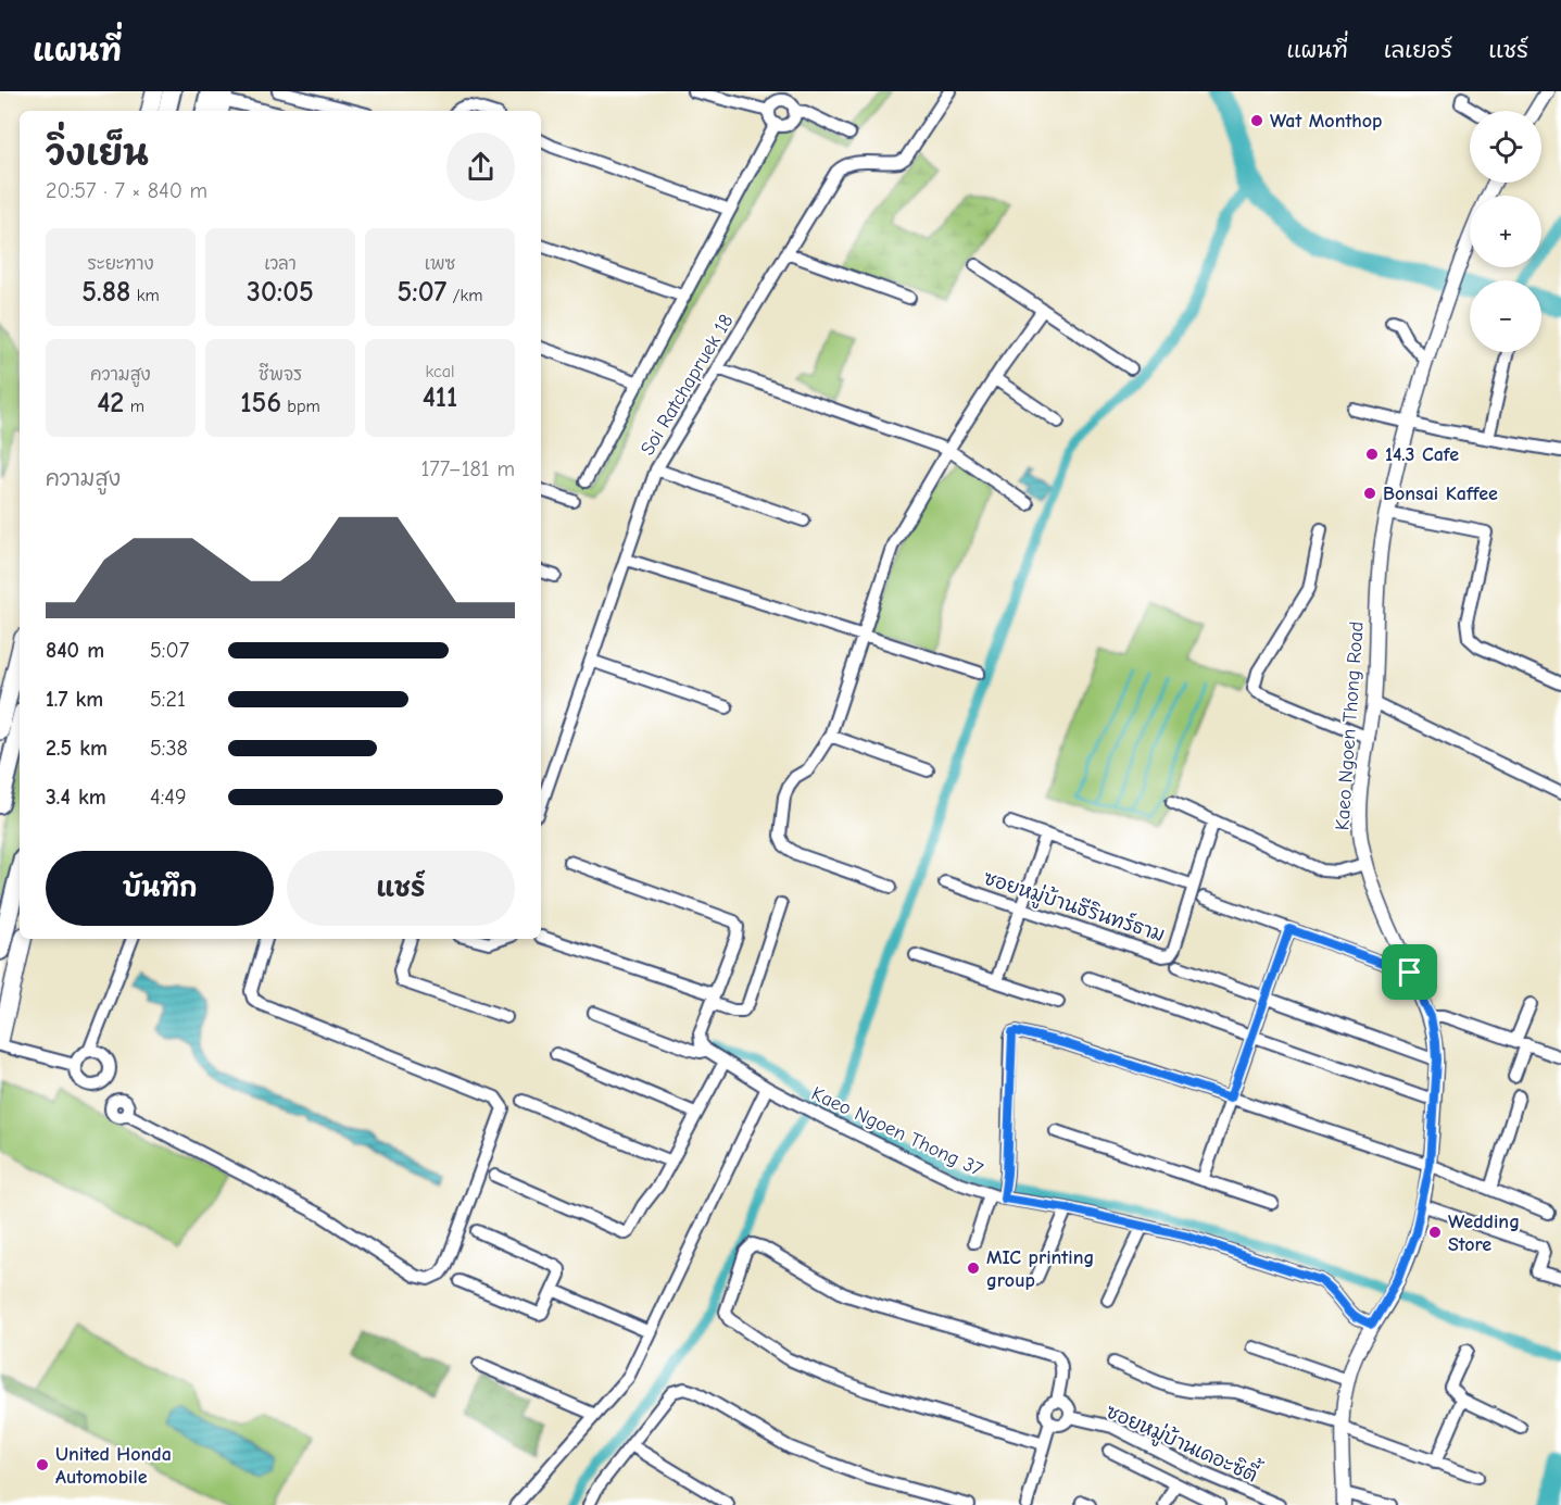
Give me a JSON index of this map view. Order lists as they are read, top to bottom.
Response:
{
  "streets": {
    "street": [
      "Soi Ratchapruek 18",
      "Kaeo Ngoen Thong Road",
      "ซอยหมู่บ้านธีรินทร์ธาม",
      "Kaeo Ngoen Thong 37",
      "ซอยหมู่บ้านเดอะซิตี้"
    ]
  },
  "crossings": [
    ["Kaeo Ngoen Thong Road", "Kaeo Ngoen Thong 37"]
  ],
  "places": [
    "Wat Monthop",
    "14.3 Cafe",
    "Bonsai Kaffee",
    "Wedding Store",
    "MIC printing group",
    "United Honda Automobile"
  ],
  "page": {
    "header": "แผนที่",
    "nav": ["แผนที่", "เลเยอร์", "แชร์"],
    "map_buttons": ["+", "−"],
    "heading": ["วิ่งเย็น", "20:57 · 7 × 840 m"],
    "stats": [
      ["ระยะทาง", "5.88 km"],
      ["เวลา", "30:05"],
      ["เพซ", "5:07 /km"],
      ["ความสูง", "42 m"],
      ["ชีพจร", "156 bpm"],
      ["kcal", "411"]
    ],
    "chart": ["ความสูง", "177–181 m"],
    "list": [
      {
        "name": "840 m",
        "note": "5:07"
      },
      {
        "name": "1.7 km",
        "note": "5:21"
      },
      {
        "name": "2.5 km",
        "note": "5:38"
      },
      {
        "name": "3.4 km",
        "note": "4:49"
      }
    ],
    "buttons": ["บันทึก", "แชร์"]
  }
}
